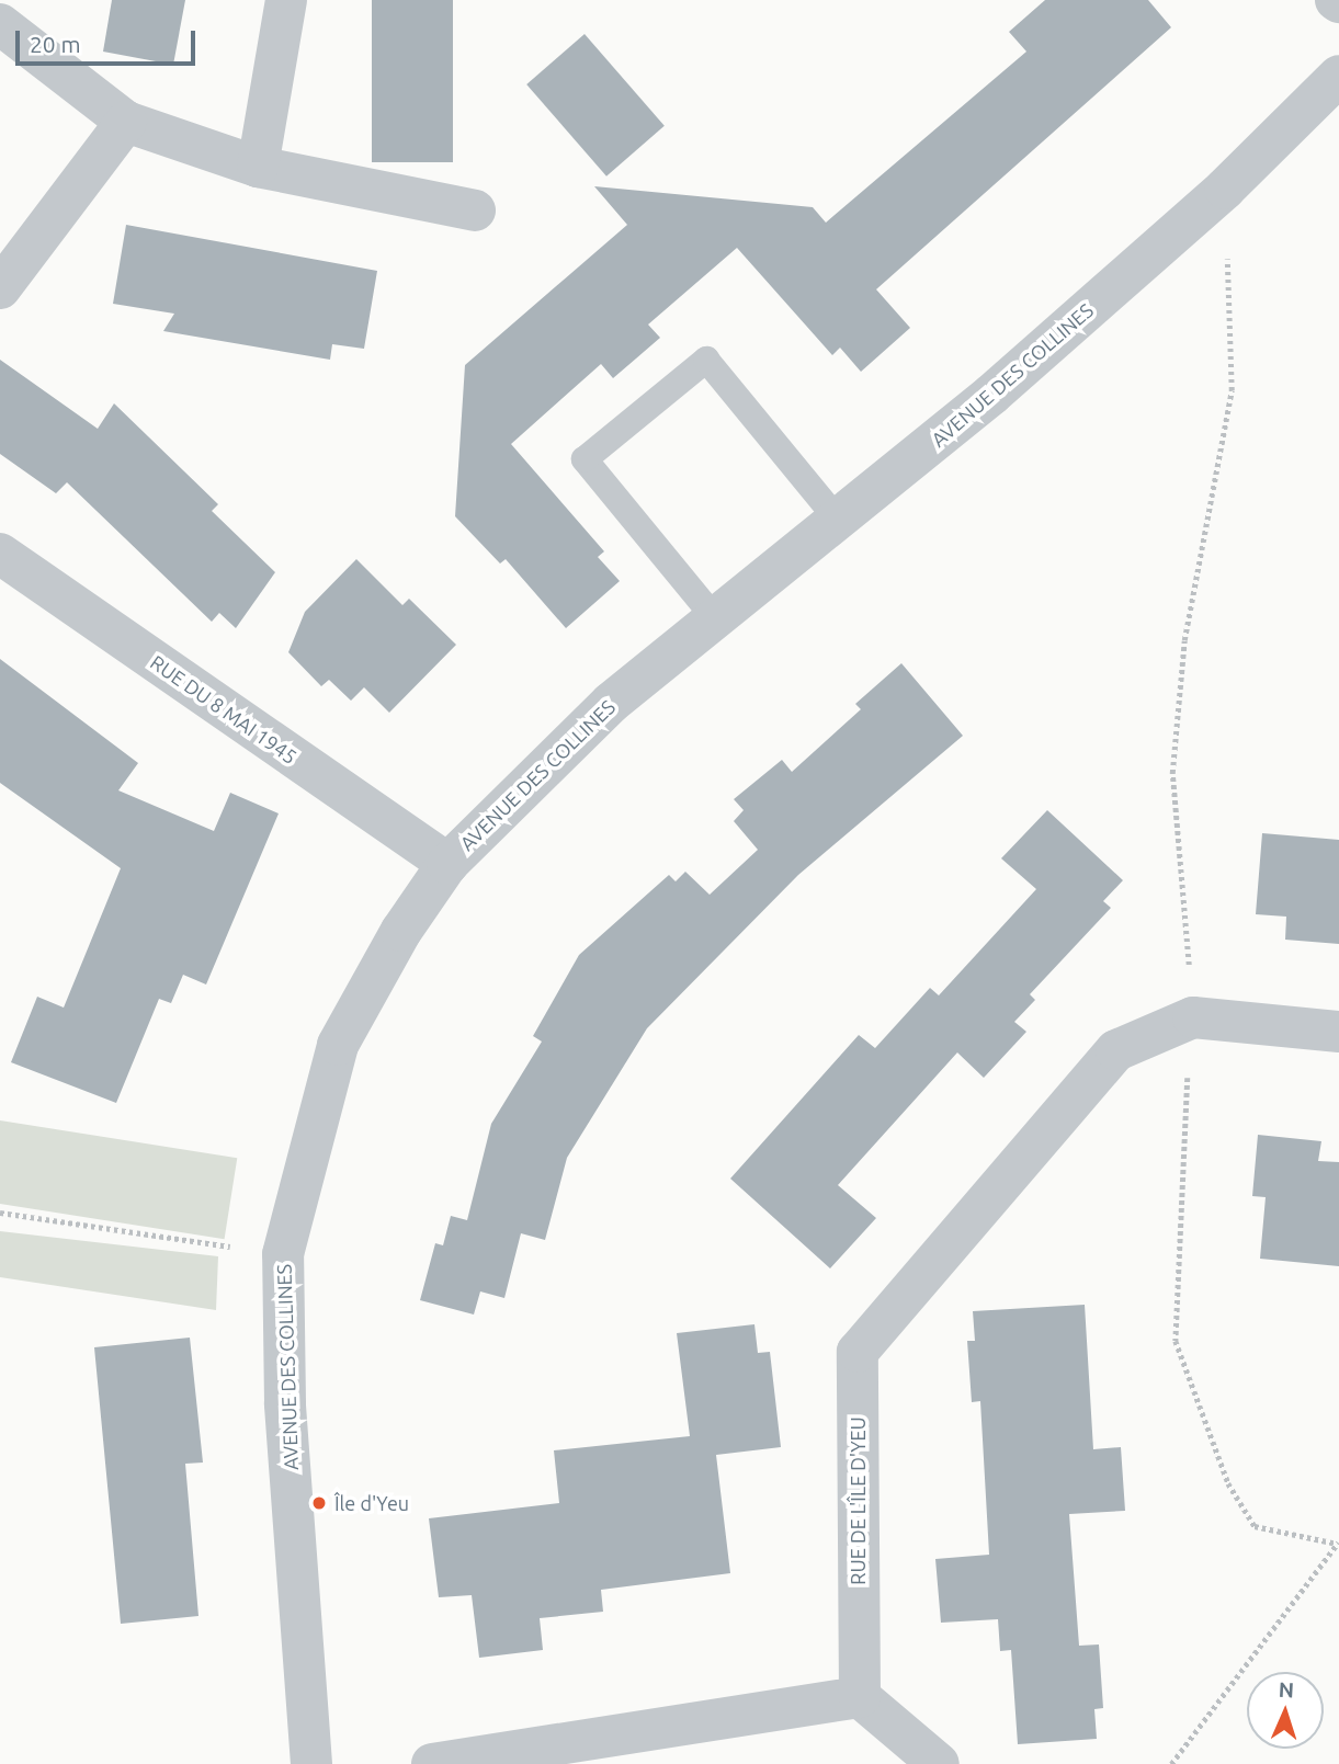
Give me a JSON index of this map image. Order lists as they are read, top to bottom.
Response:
{
  "streets": {
    "street": ["AVENUE DES COLLINES", "RUE DU 8 MAI 1945", "RUE DE L'ÎLE D'YEU"]
  },
  "crossings": [
    ["AVENUE DES COLLINES", "RUE DU 8 MAI 1945"]
  ],
  "places": ["Île d'Yeu"],
  "scale_bar": "20 m",
  "north": "top"
}
